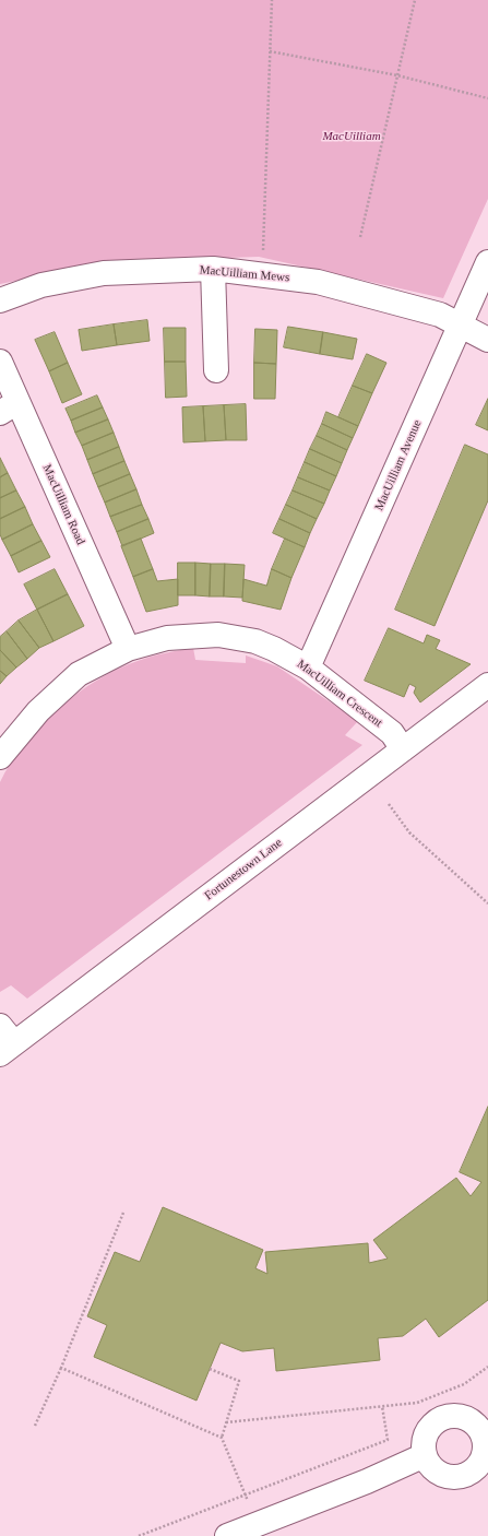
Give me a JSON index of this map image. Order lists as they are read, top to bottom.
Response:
{
  "streets": {
    "street": [
      "MacUilliam Mews",
      "MacUilliam Avenue",
      "MacUilliam Road",
      "MacUilliam Crescent",
      "Fortunestown Lane"
    ]
  },
  "crossings": [
    ["MacUilliam Mews", "MacUilliam Avenue"],
    ["MacUilliam Avenue", "MacUilliam Crescent"],
    ["MacUilliam Road", "MacUilliam Crescent"],
    ["MacUilliam Crescent", "Fortunestown Lane"]
  ],
  "parks": ["MacUilliam"]
}
